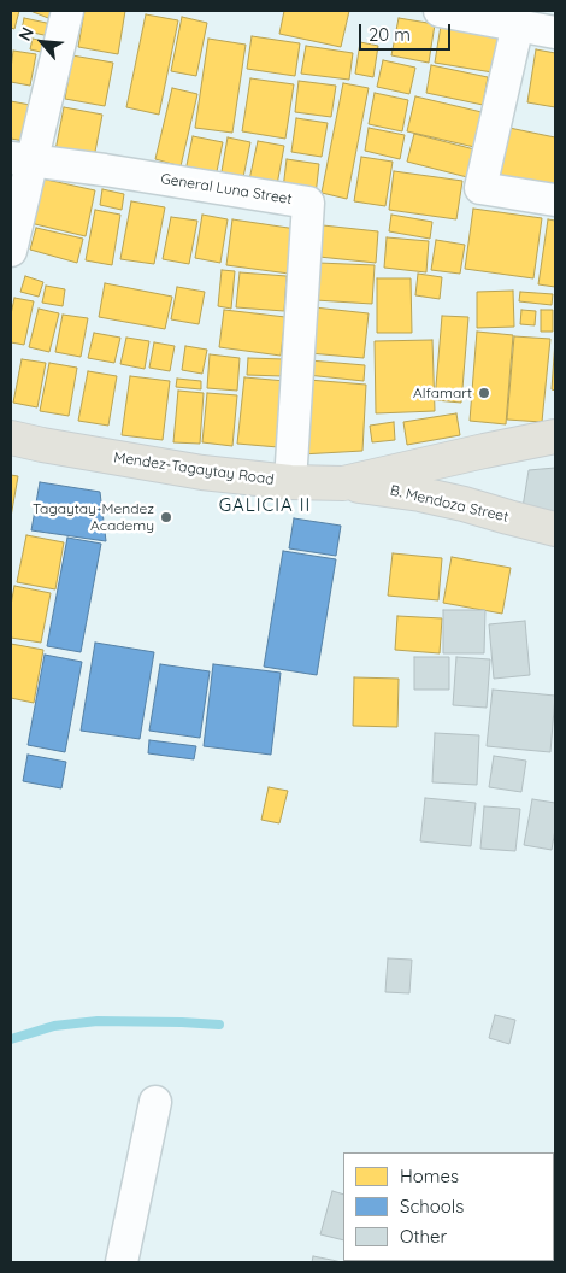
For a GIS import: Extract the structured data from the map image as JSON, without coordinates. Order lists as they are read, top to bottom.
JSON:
{
  "streets": {
    "main road": ["Mendez-Tagaytay Road", "B. Mendoza Street"],
    "street": ["General Luna Street"]
  },
  "crossings": [
    ["General Luna Street", "Mendez-Tagaytay Road"],
    ["Mendez-Tagaytay Road", "B. Mendoza Street"]
  ],
  "districts": ["GALICIA II"],
  "places": ["Alfamart", "Tagaytay-Mendez Academy"],
  "legend": ["Homes", "Schools", "Other"],
  "scale_bar": "20 m",
  "north": "top left"
}
